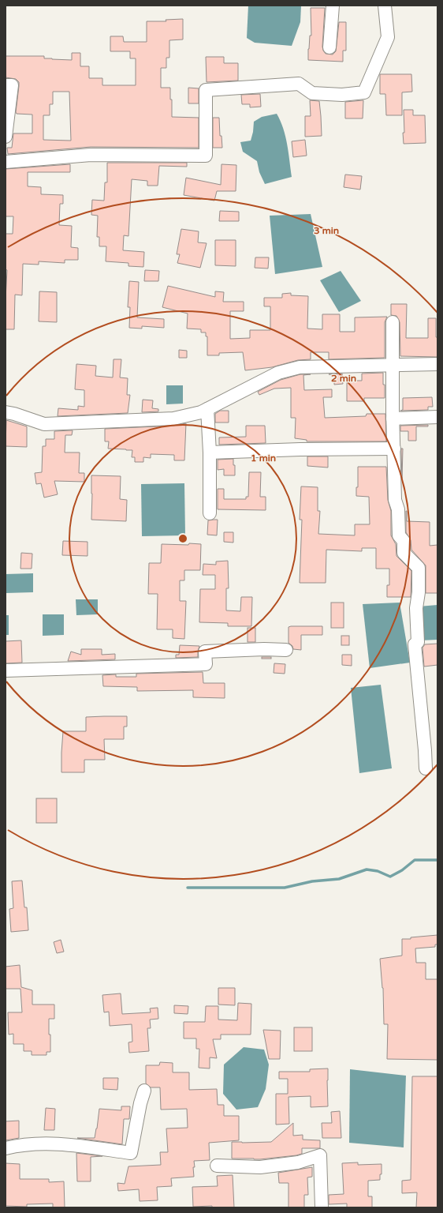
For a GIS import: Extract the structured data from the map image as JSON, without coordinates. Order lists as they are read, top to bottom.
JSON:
{
  "rings": ["3 min", "2 min", "1 min"]
}
